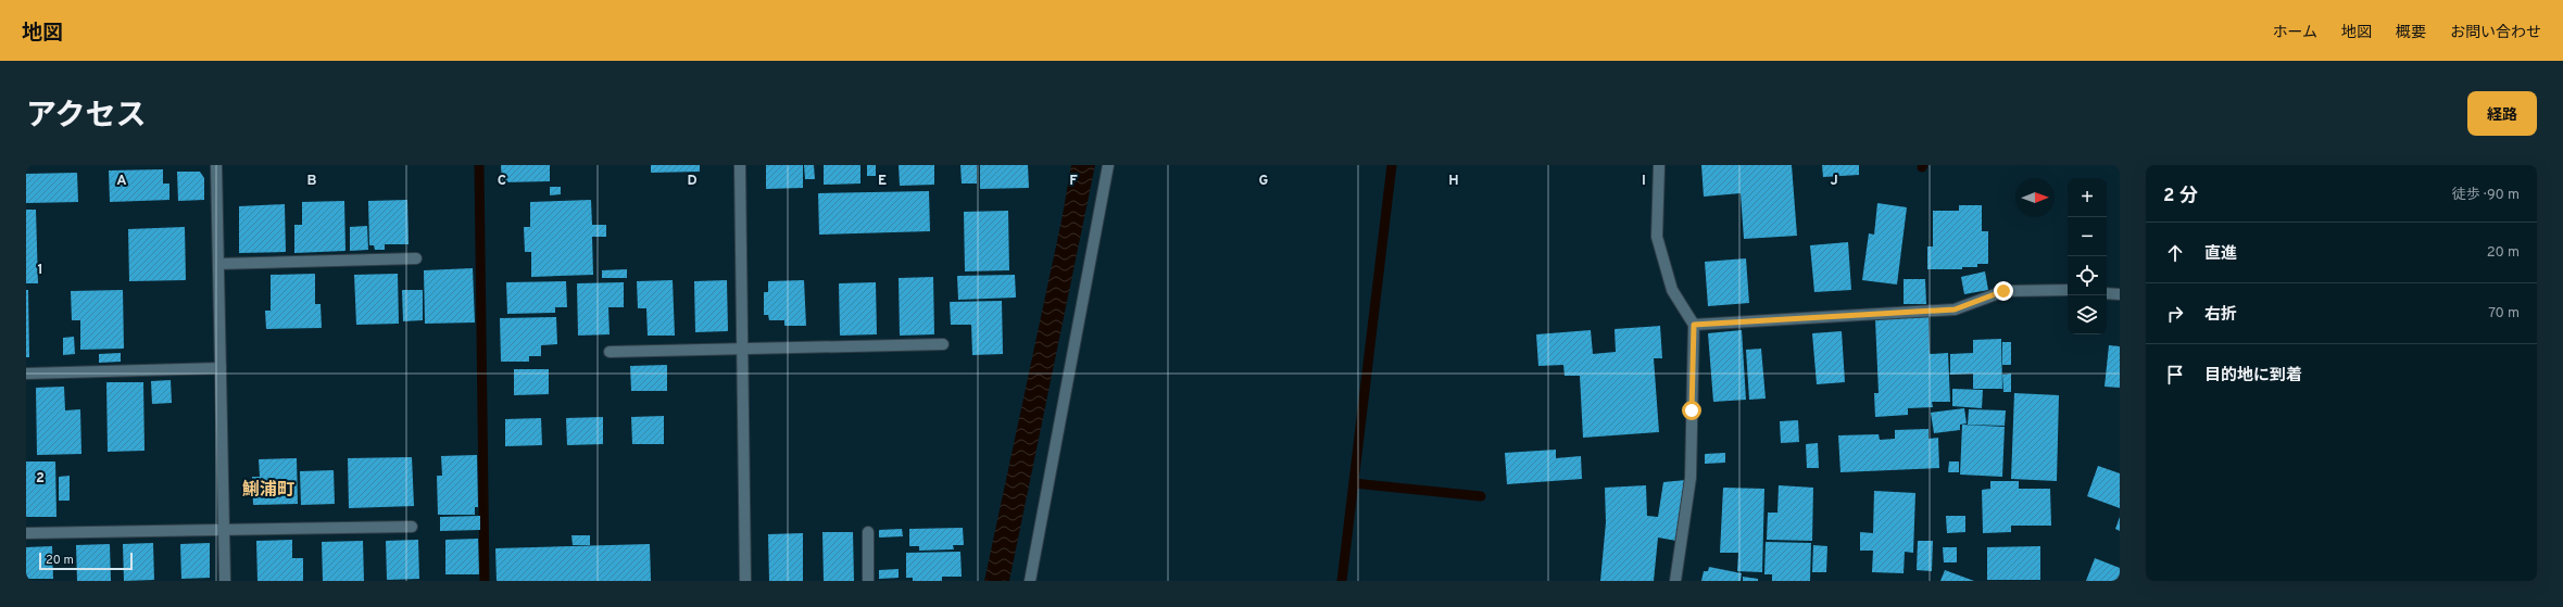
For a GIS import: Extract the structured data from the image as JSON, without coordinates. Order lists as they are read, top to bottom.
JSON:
{
  "districts": ["鯏浦町"],
  "scale_bar": "20 m",
  "north": "right",
  "page": {
    "header": "地図",
    "nav": [
      "ホーム",
      "地図",
      "概要",
      "お問い合わせ"
    ],
    "title": "アクセス",
    "buttons": "経路",
    "heading": ["2 分", "徒歩 · 90 m"],
    "map_buttons": ["+", "−"],
    "list": [
      ["直進", "20 m"],
      ["右折", "70 m"],
      "目的地に到着"
    ],
    "scale": "20 m"
  },
  "grid": {
    "columns": [
      "A",
      "B",
      "C",
      "D",
      "E",
      "F",
      "G",
      "H",
      "I",
      "J"
    ],
    "rows": ["1", "2"]
  }
}
